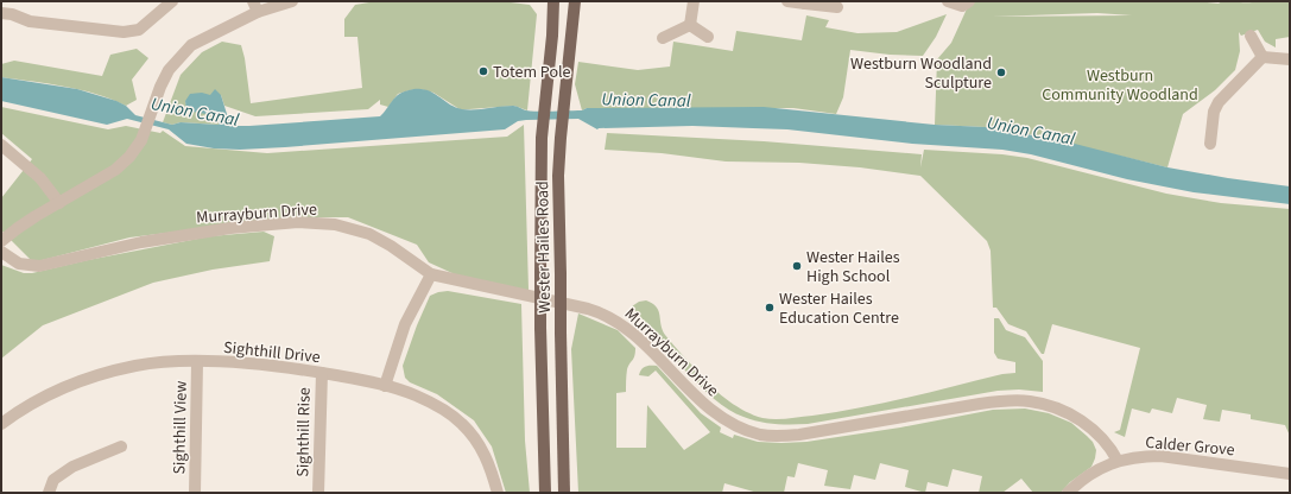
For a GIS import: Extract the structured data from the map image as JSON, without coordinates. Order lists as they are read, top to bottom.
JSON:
{
  "streets": {
    "main road": ["Wester Hailes Road"],
    "street": [
      "Murrayburn Drive",
      "Sighthill Drive",
      "Sighthill View",
      "Sighthill Rise",
      "Calder Grove"
    ]
  },
  "crossings": [
    ["Murrayburn Drive", "Calder Grove"],
    ["Sighthill Drive", "Sighthill View"],
    ["Sighthill Drive", "Sighthill Rise"]
  ],
  "water": ["Union Canal"],
  "parks": ["Westburn Community Woodland"],
  "places": [
    "Totem Pole",
    "Westburn Woodland Sculpture",
    "Wester Hailes High School",
    "Wester Hailes Education Centre"
  ]
}
